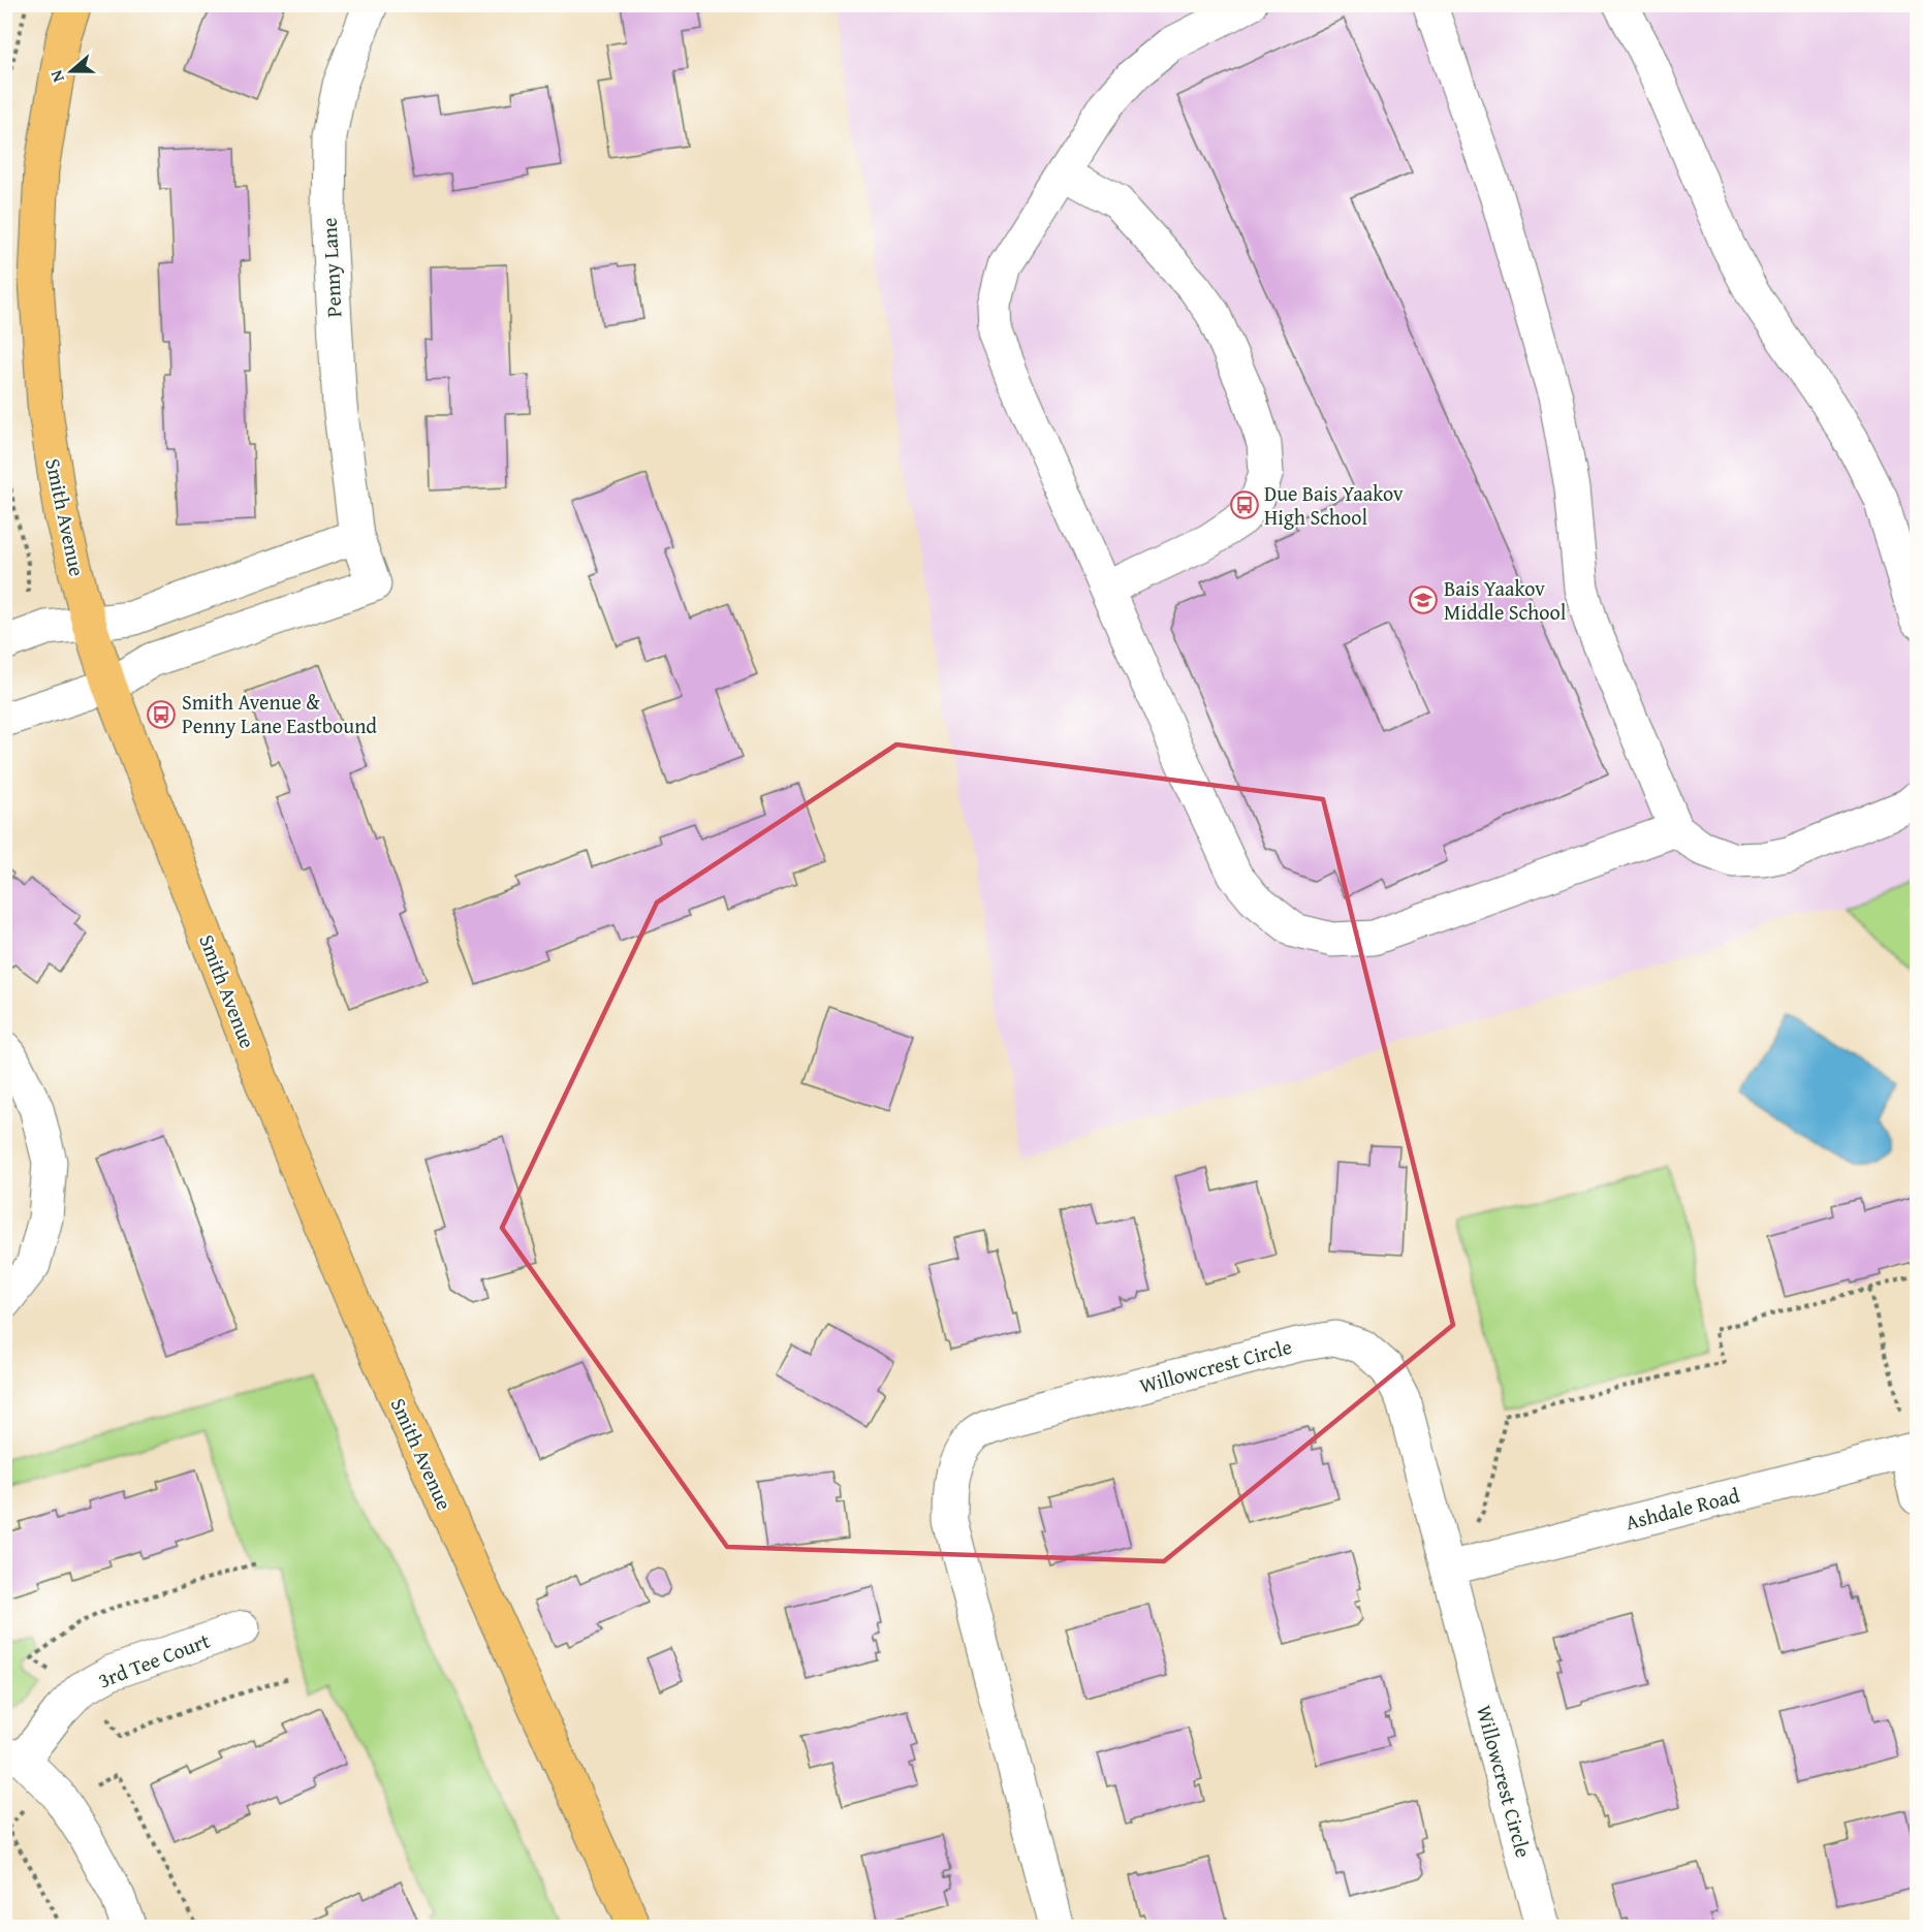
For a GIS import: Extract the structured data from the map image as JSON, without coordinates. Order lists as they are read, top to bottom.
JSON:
{
  "streets": {
    "main road": ["Smith Avenue"],
    "street": [
      "Penny Lane",
      "Willowcrest Circle",
      "Ashdale Road",
      "3rd Tee Court"
    ]
  },
  "crossings": [
    ["Penny Lane", "Smith Avenue"],
    ["Willowcrest Circle", "Ashdale Road"]
  ],
  "places": {
    "bus stop": ["Due Bais Yaakov High School", "Smith Avenue & Penny Lane Eastbound"],
    "school or university": ["Bais Yaakov Middle School"]
  },
  "north": "left"
}
